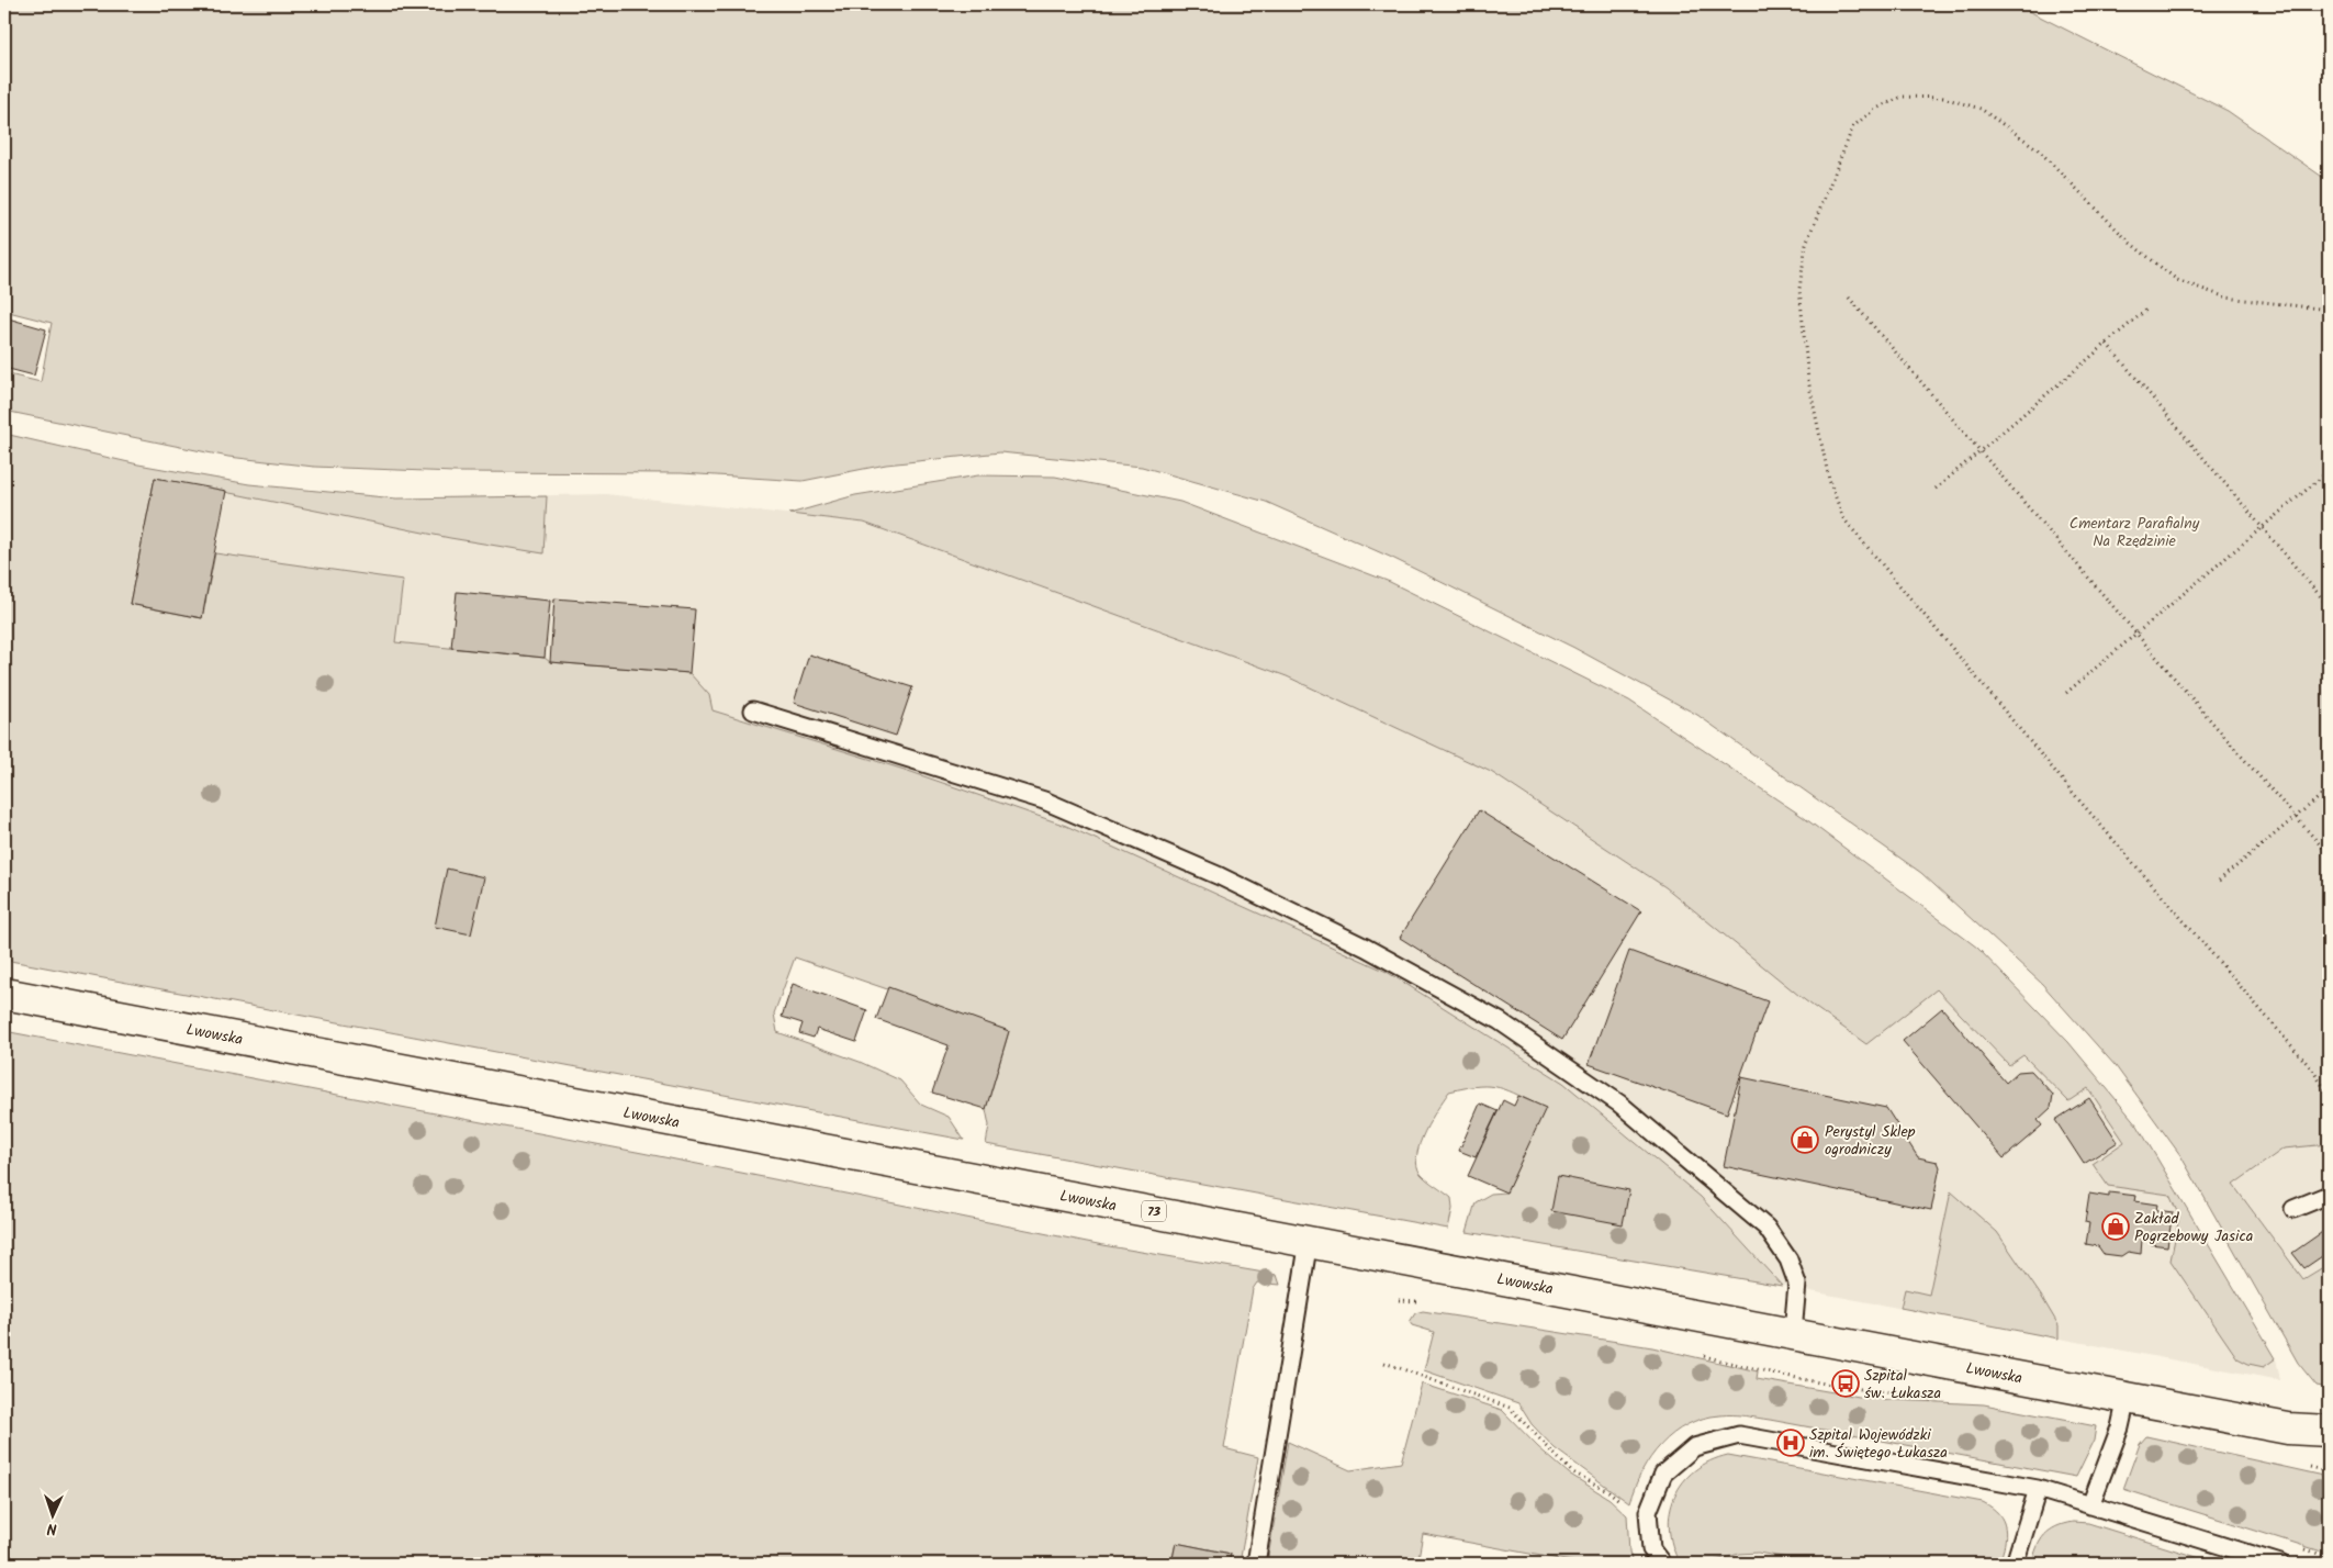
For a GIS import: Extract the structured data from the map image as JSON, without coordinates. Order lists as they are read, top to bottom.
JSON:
{
  "streets": {
    "main road": ["Lwowska", "73"]
  },
  "parks": ["Cmentarz Parafialny Na Rzędzinie"],
  "places": {
    "shop": ["Perystyl Sklep ogrodniczy", "Zakład Pogrzebowy Jasica"],
    "bus stop": ["Szpital św. Łukasza"],
    "hospital": ["Szpital Wojewódzki im. Świętego Łukasza"]
  },
  "north": "bottom"
}
